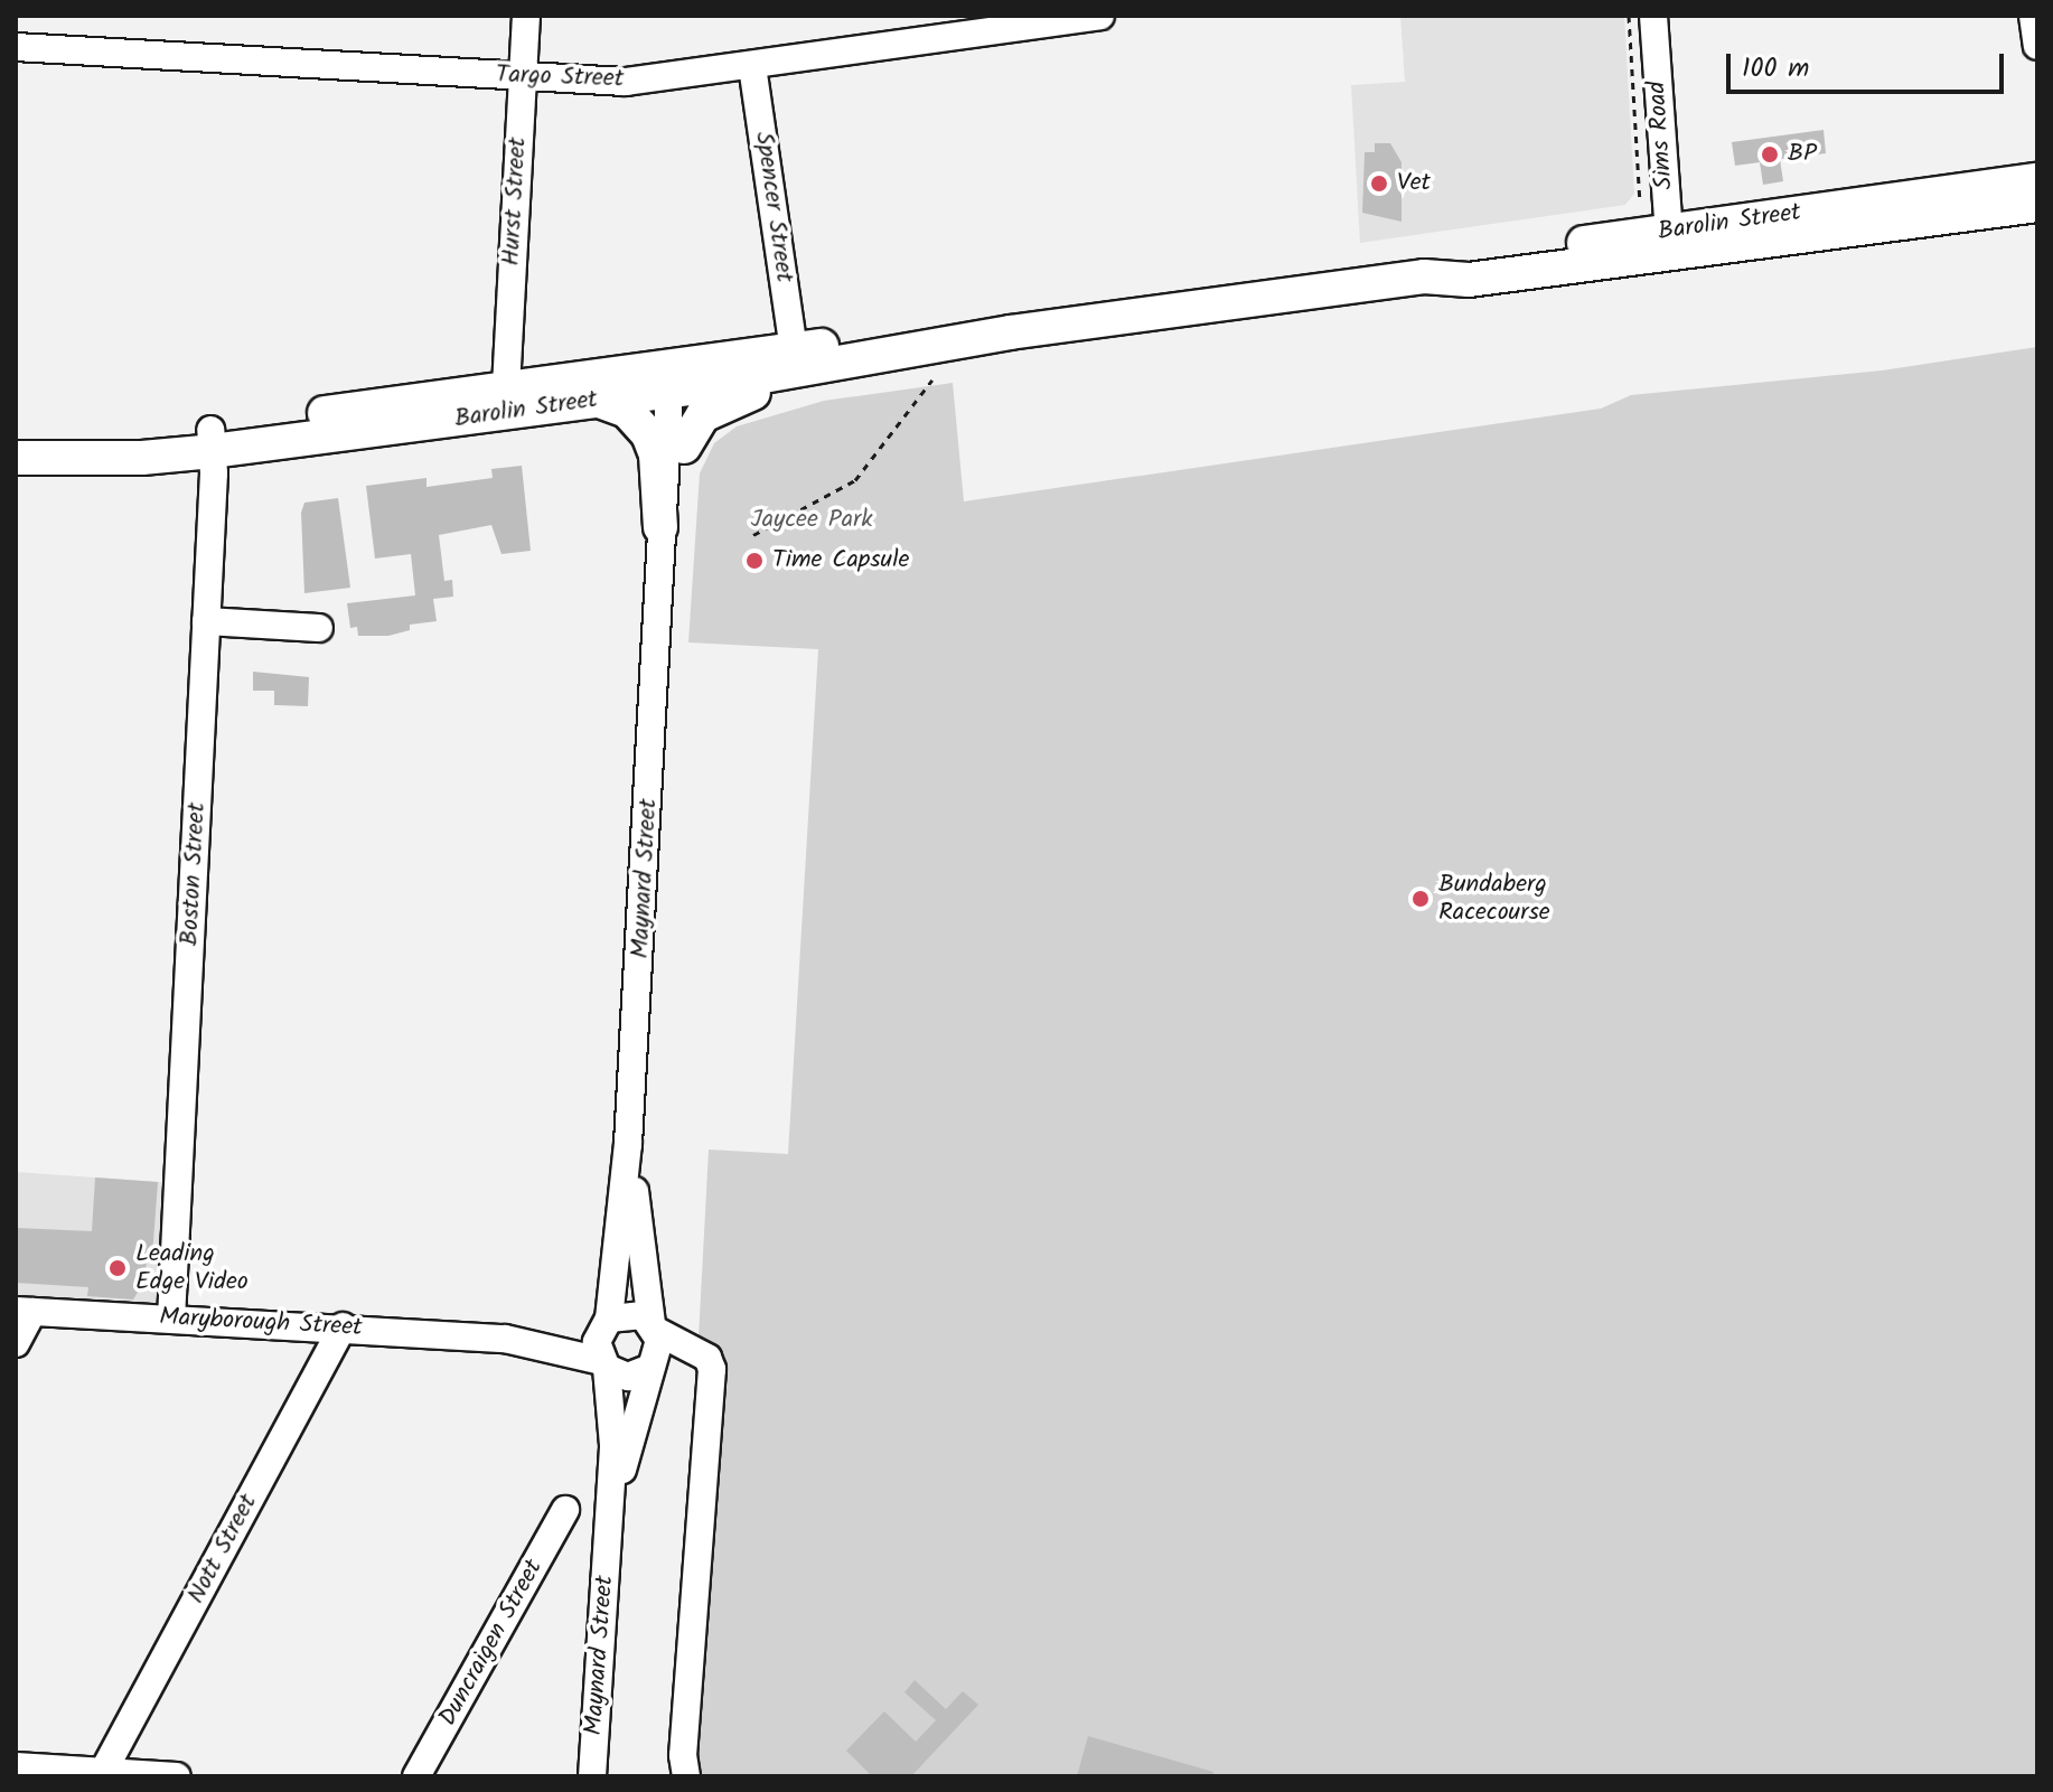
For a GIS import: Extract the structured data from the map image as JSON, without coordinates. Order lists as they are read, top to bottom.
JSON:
{
  "streets": {
    "main road": ["Barolin Street"],
    "street": [
      "Targo Street",
      "Sims Road",
      "Hurst Street",
      "Spencer Street",
      "Boston Street",
      "Maynard Street",
      "Maryborough Street",
      "Nott Street",
      "Duncraigen Street"
    ]
  },
  "crossings": [
    ["Targo Street", "Hurst Street"],
    ["Targo Street", "Spencer Street"],
    ["Sims Road", "Barolin Street"],
    ["Hurst Street", "Barolin Street"],
    ["Spencer Street", "Barolin Street"],
    ["Barolin Street", "Boston Street"],
    ["Barolin Street", "Maynard Street"],
    ["Boston Street", "Maryborough Street"],
    ["Maynard Street", "Maryborough Street"],
    ["Maryborough Street", "Nott Street"]
  ],
  "parks": ["Jaycee Park"],
  "places": [
    "BP",
    "Vet",
    "Time Capsule",
    "Bundaberg Racecourse",
    "Leading Edge Video"
  ],
  "scale_bar": "100 m"
}
